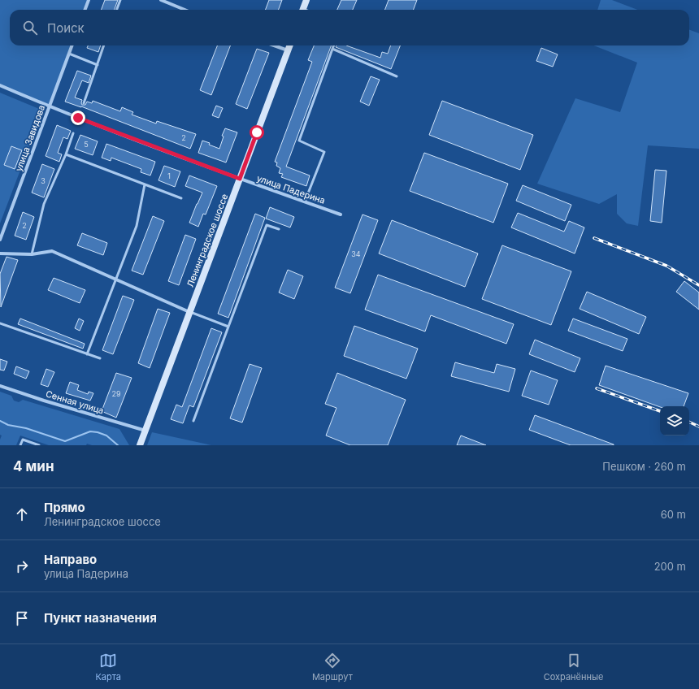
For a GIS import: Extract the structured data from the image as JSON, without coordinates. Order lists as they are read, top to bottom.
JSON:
{
  "streets": {
    "main road": ["Ленинградское шоссе"],
    "street": ["улица Завидова", "улица Падерина", "Сенная улица"]
  },
  "crossings": [
    ["улица Завидова", "улица Падерина"],
    ["улица Падерина", "Ленинградское шоссе"],
    ["Ленинградское шоссе", "Сенная улица"]
  ],
  "house_numbers": [
    "2",
    "5",
    "1",
    "3",
    "2",
    "34",
    "29"
  ],
  "page": {
    "search": "Поиск",
    "heading": ["4 мин", "Пешком · 260 m"],
    "list": [
      ["Прямо", "Ленинградское шоссе", "60 m"],
      ["Направо", "улица Падерина", "200 m"],
      "Пункт назначения"
    ],
    "nav": ["Карта", "Маршрут", "Сохранённые"]
  }
}
